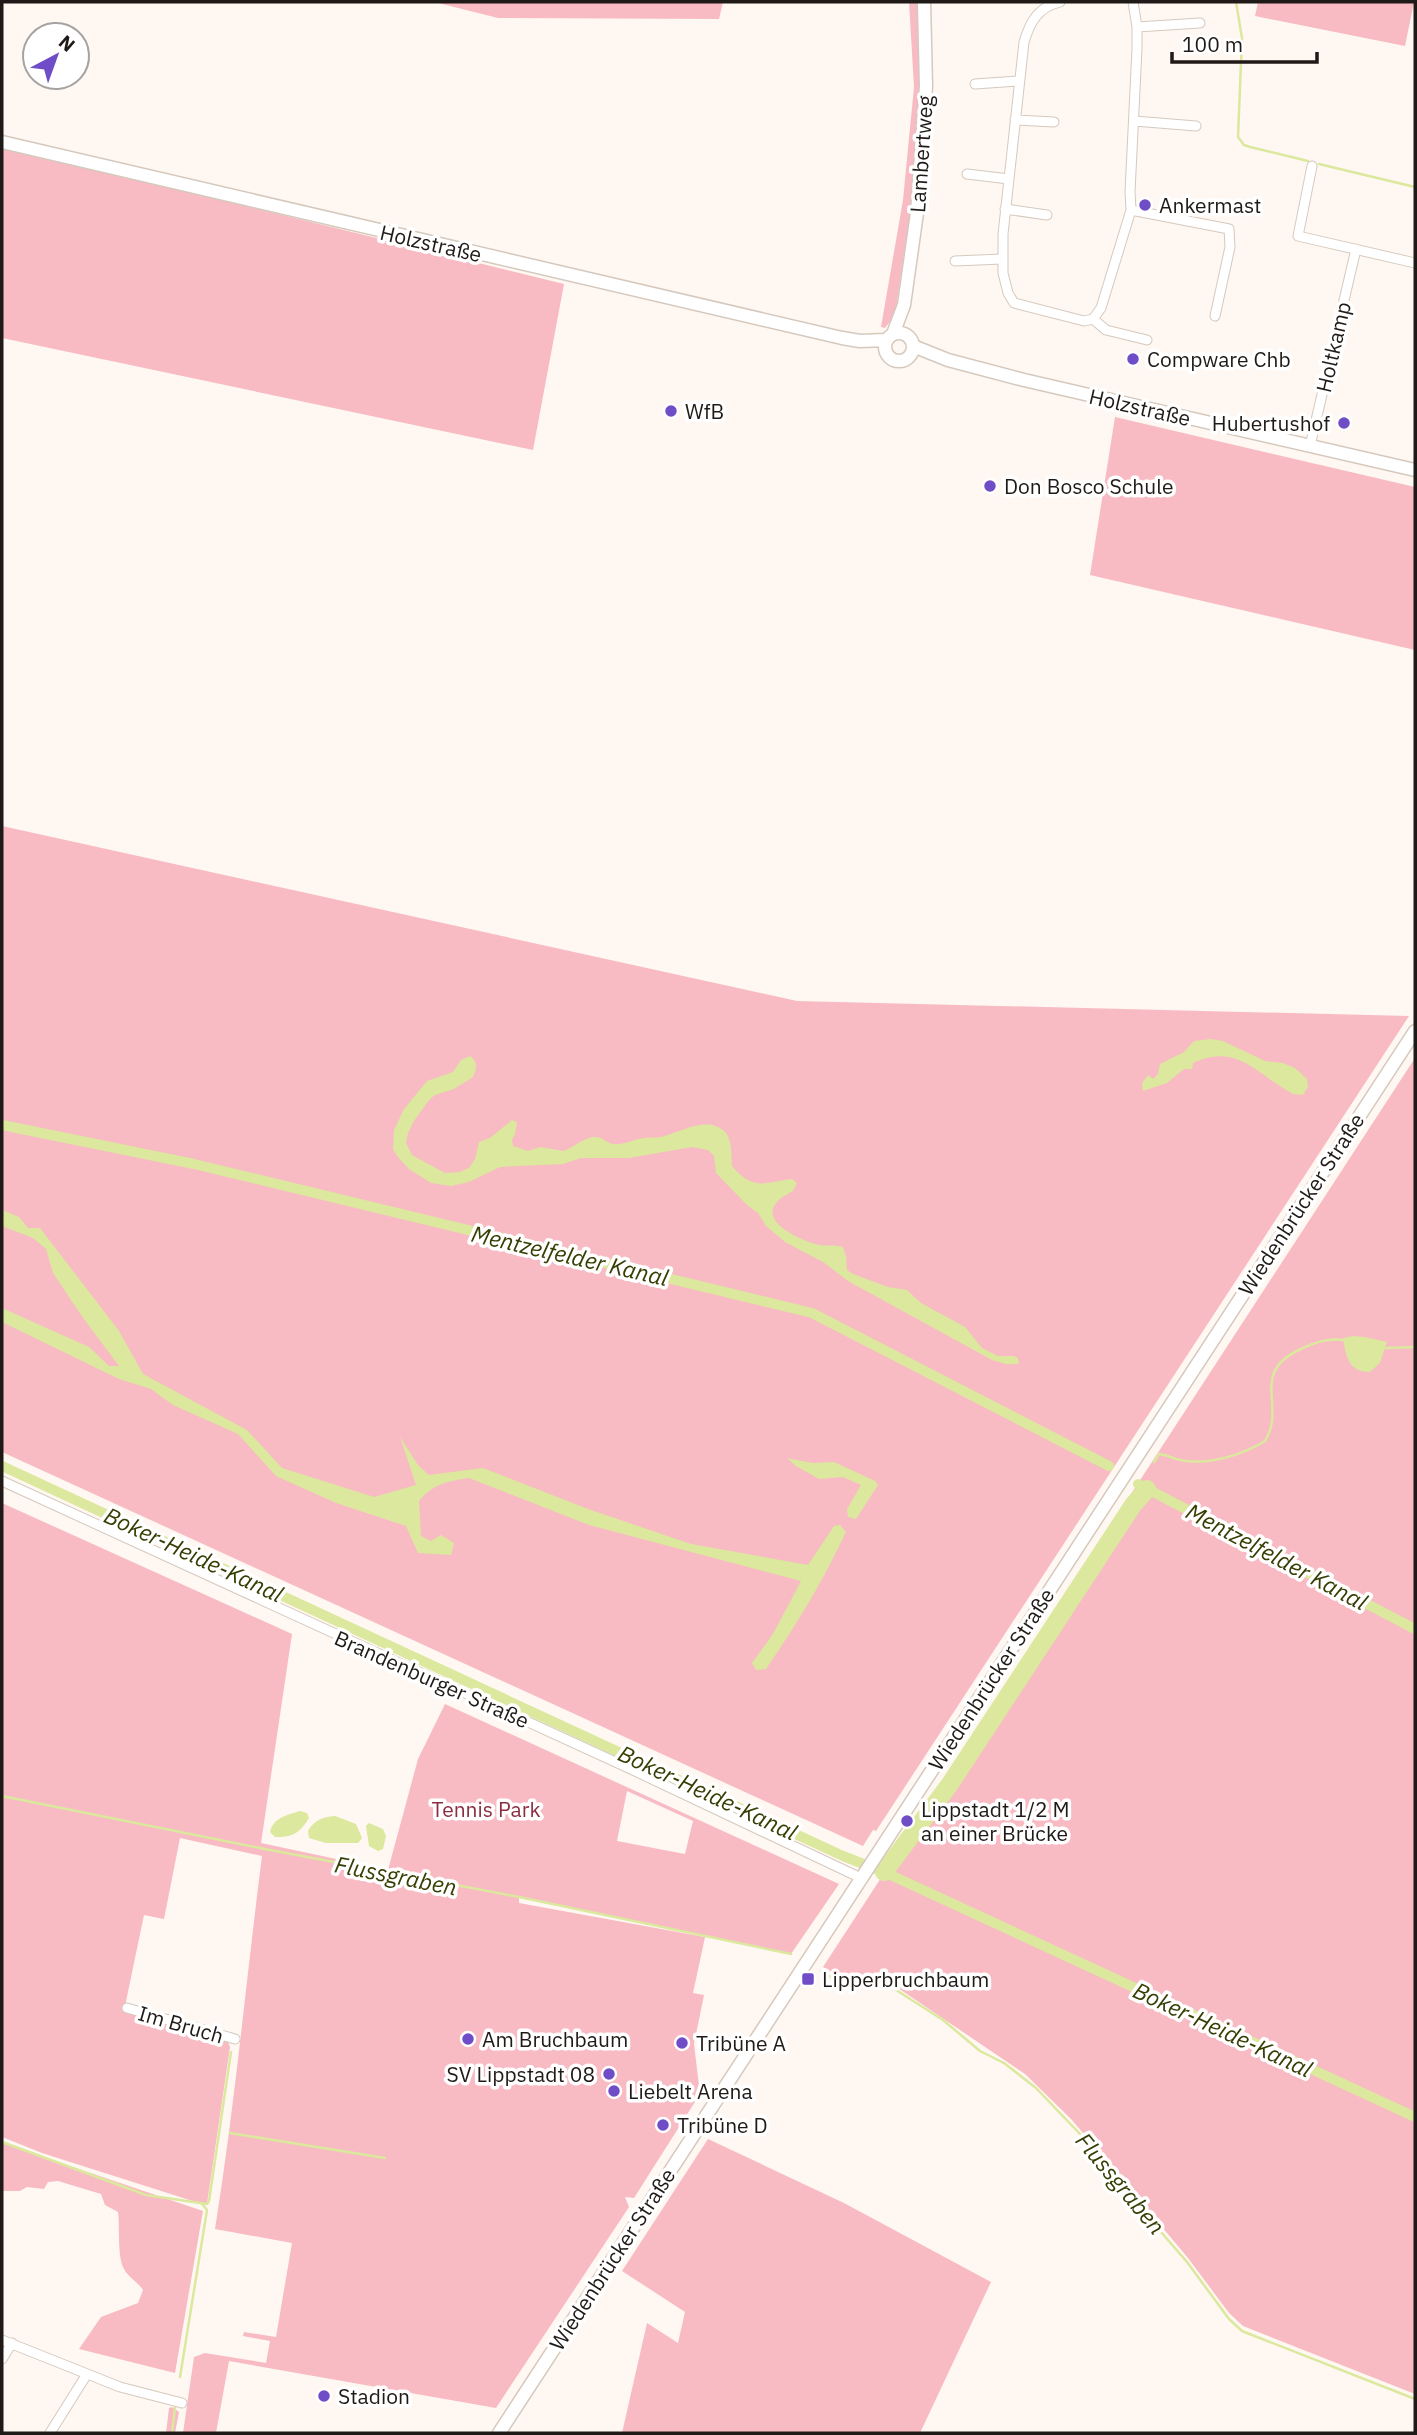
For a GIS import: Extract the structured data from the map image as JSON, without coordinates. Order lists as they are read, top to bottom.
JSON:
{
  "streets": {
    "street": [
      "Lambertweg",
      "Holzstraße",
      "Holtkamp",
      "Wiedenbrücker Straße",
      "Brandenburger Straße",
      "Im Bruch"
    ]
  },
  "crossings": [
    ["Lambertweg", "Holzstraße"],
    ["Holzstraße", "Holtkamp"],
    ["Wiedenbrücker Straße", "Brandenburger Straße"]
  ],
  "water": ["Mentzelfelder Kanal", "Boker-Heide-Kanal", "Flussgraben"],
  "parks": ["Tennis Park"],
  "places": {
    "other": [
      "Ankermast",
      "Compware Chb",
      "WfB",
      "Hubertushof",
      "Don Bosco Schule",
      "Lippstadt 1/2 M an einer Brücke",
      "Am Bruchbaum",
      "Tribüne A",
      "SV Lippstadt 08",
      "Liebelt Arena",
      "Tribüne D",
      "Stadion"
    ],
    "transit": ["Lipperbruchbaum"]
  },
  "scale_bar": "100 m",
  "north": "top right"
}
